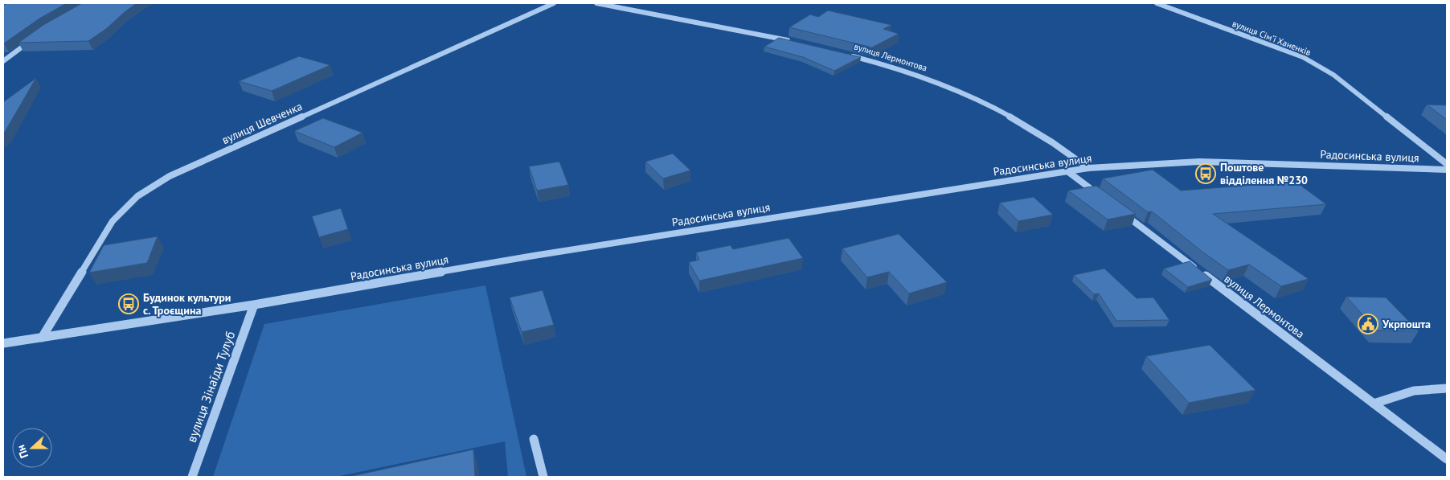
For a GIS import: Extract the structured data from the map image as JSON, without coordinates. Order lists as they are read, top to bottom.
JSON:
{
  "streets": {
    "street": [
      "вулиця Сімʼї Ханенків",
      "вулиця Лермонтова",
      "вулиця Шевченка",
      "Радосинська вулиця",
      "вулиця Зінаїди Тулуб"
    ]
  },
  "crossings": [
    ["вулиця Лермонтова", "Радосинська вулиця"],
    ["вулиця Шевченка", "Радосинська вулиця"],
    ["Радосинська вулиця", "вулиця Зінаїди Тулуб"]
  ],
  "places": {
    "bus stop": ["Поштове відділення №230", "Будинок культури с. Троєщина"],
    "public building": ["Укрпошта"]
  },
  "north": "left"
}
